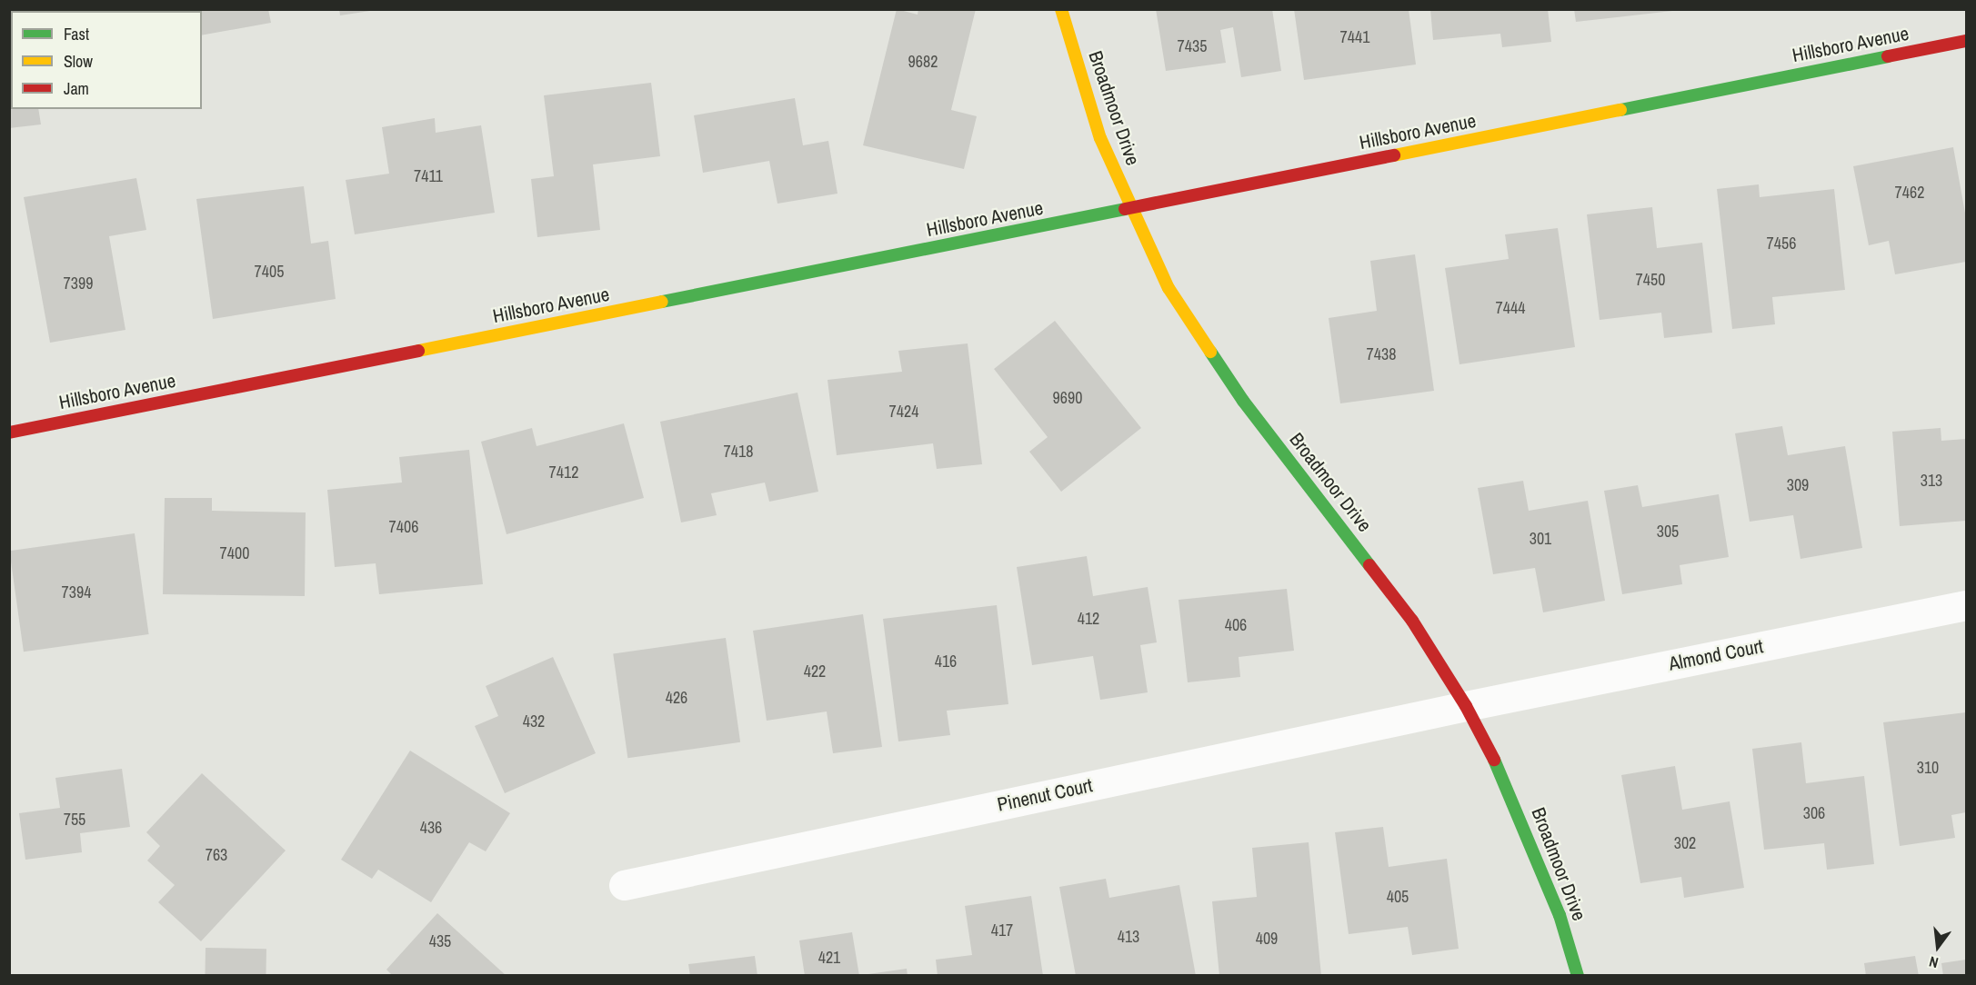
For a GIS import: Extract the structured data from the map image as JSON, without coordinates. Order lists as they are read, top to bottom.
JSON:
{
  "streets": {
    "street": [
      "Hillsboro Avenue",
      "Broadmoor Drive",
      "Almond Court",
      "Pinenut Court"
    ]
  },
  "crossings": [
    ["Hillsboro Avenue", "Broadmoor Drive"],
    ["Broadmoor Drive", "Almond Court"],
    ["Broadmoor Drive", "Pinenut Court"],
    ["Almond Court", "Pinenut Court"]
  ],
  "house_numbers": [
    "7441",
    "7435",
    "9682",
    "7411",
    "7462",
    "7456",
    "7405",
    "7450",
    "7399",
    "7444",
    "7438",
    "9690",
    "7424",
    "7418",
    "7412",
    "313",
    "309",
    "7406",
    "305",
    "301",
    "7400",
    "7394",
    "412",
    "406",
    "416",
    "422",
    "426",
    "432",
    "310",
    "306",
    "755",
    "436",
    "302",
    "763",
    "405",
    "417",
    "413",
    "409",
    "435",
    "421"
  ],
  "legend": ["Fast", "Slow", "Jam"],
  "north": "bottom"
}
